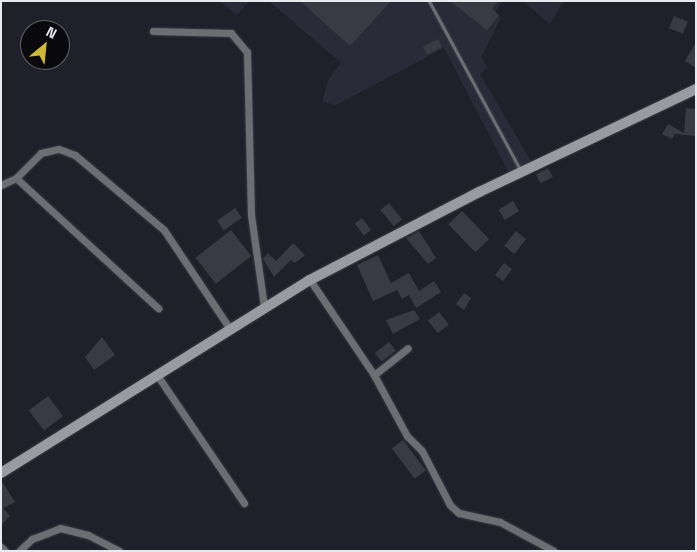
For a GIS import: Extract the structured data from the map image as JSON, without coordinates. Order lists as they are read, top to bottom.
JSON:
{
  "north": "top right"
}
